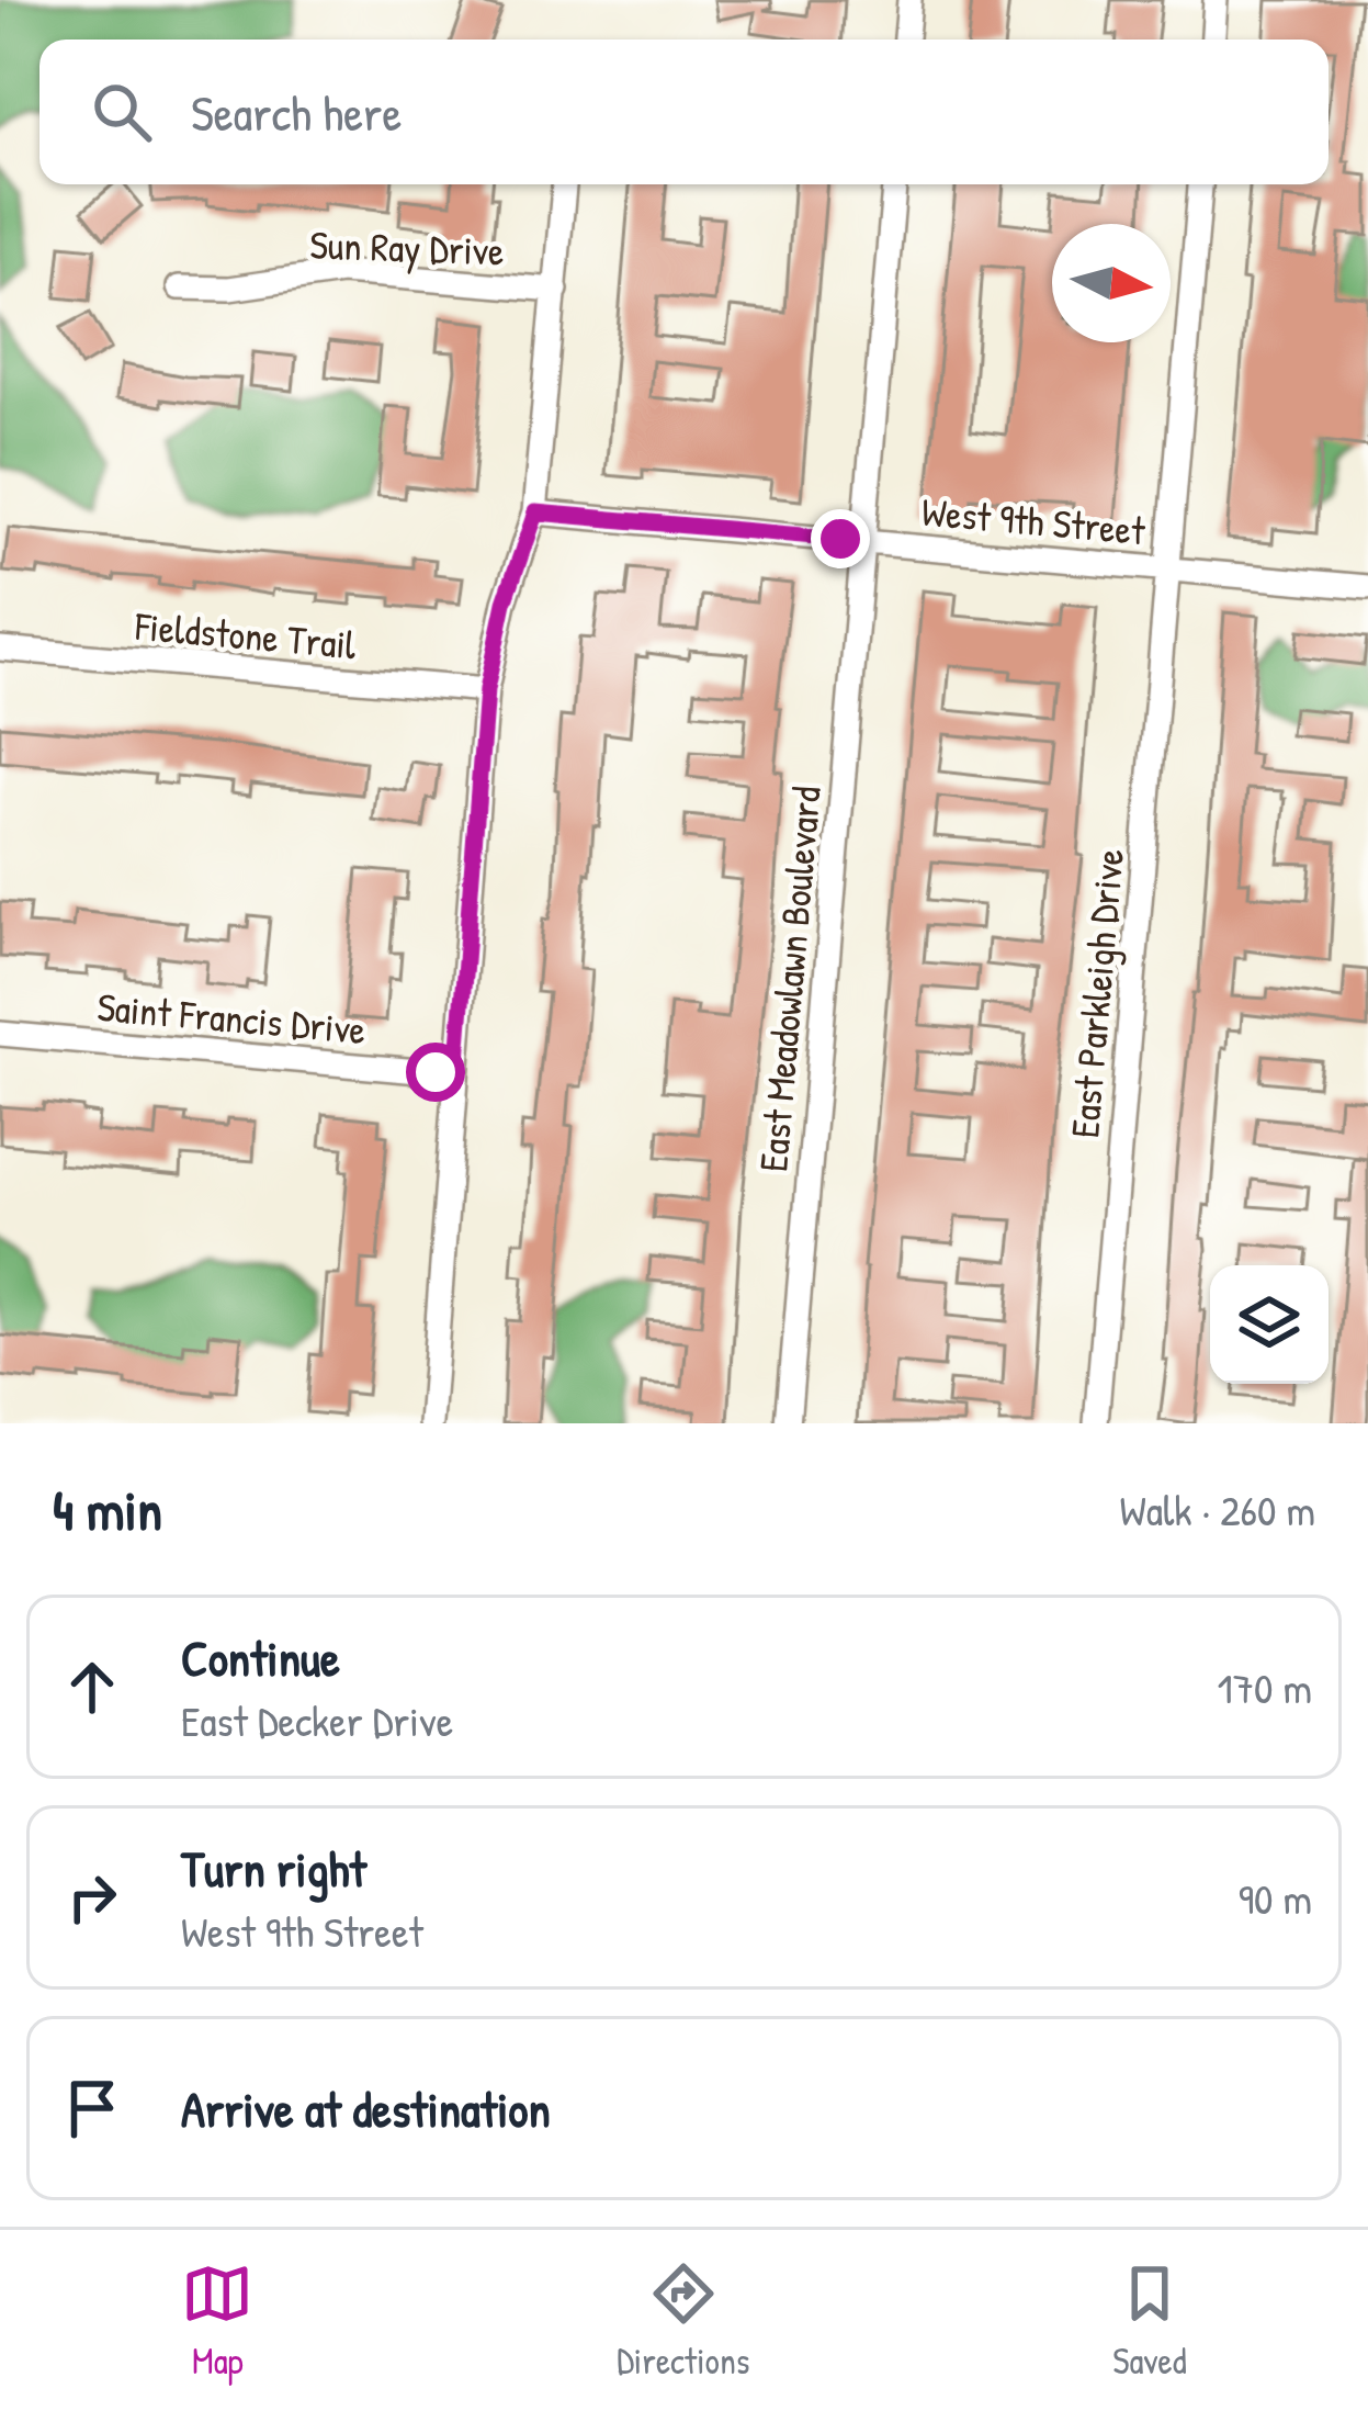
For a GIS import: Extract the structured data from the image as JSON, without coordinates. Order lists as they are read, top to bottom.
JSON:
{
  "streets": {
    "street": [
      "Sun Ray Drive",
      "West 9th Street",
      "Fieldstone Trail",
      "East Meadowlawn Boulevard",
      "East Parkleigh Drive",
      "Saint Francis Drive"
    ]
  },
  "crossings": [
    ["West 9th Street", "East Meadowlawn Boulevard"],
    ["West 9th Street", "East Parkleigh Drive"]
  ],
  "north": "right",
  "page": {
    "search": "Search here",
    "heading": ["4 min", "Walk · 260 m"],
    "list": [
      ["Continue", "East Decker Drive", "170 m"],
      ["Turn right", "West 9th Street", "90 m"],
      "Arrive at destination"
    ],
    "nav": ["Map", "Directions", "Saved"]
  }
}
